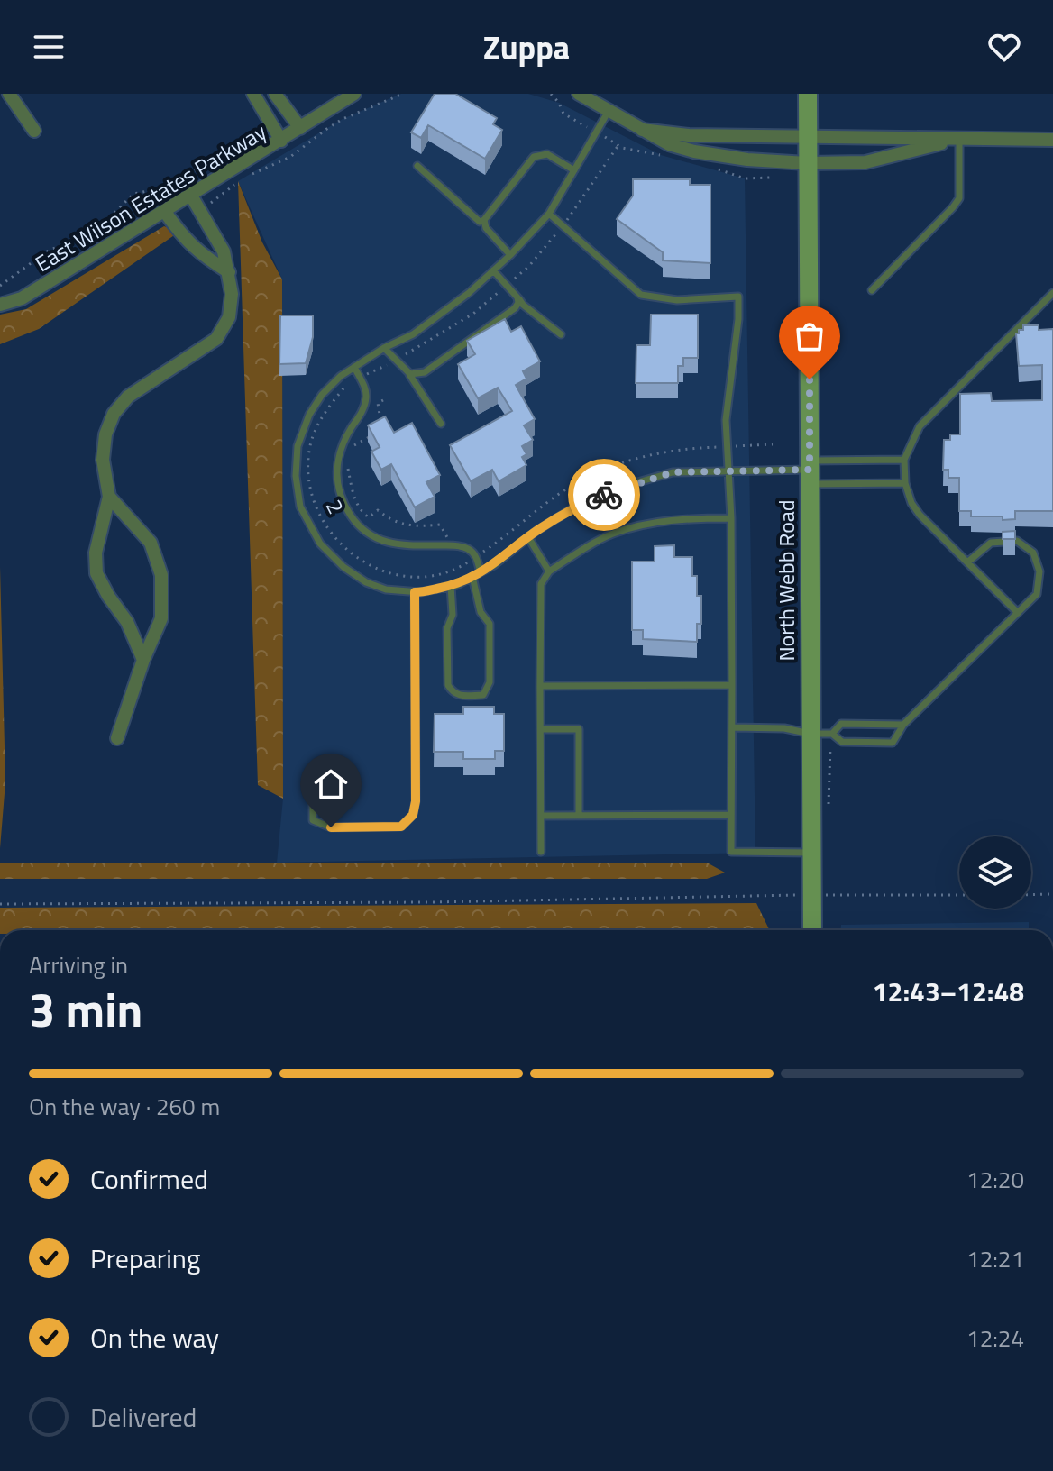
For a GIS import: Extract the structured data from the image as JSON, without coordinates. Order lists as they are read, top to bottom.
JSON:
{
  "streets": {
    "main road": ["North Webb Road"],
    "street": ["East Wilson Estates Parkway"],
    "path": ["2"]
  },
  "page": {
    "header": "Zuppa",
    "heading": ["3 min", "Arriving in", "12:43–12:48"],
    "bar": "On the way · 260 m",
    "list": [
      ["Confirmed", "12:20"],
      ["Preparing", "12:21"],
      ["On the way", "12:24"],
      "Delivered"
    ]
  }
}
